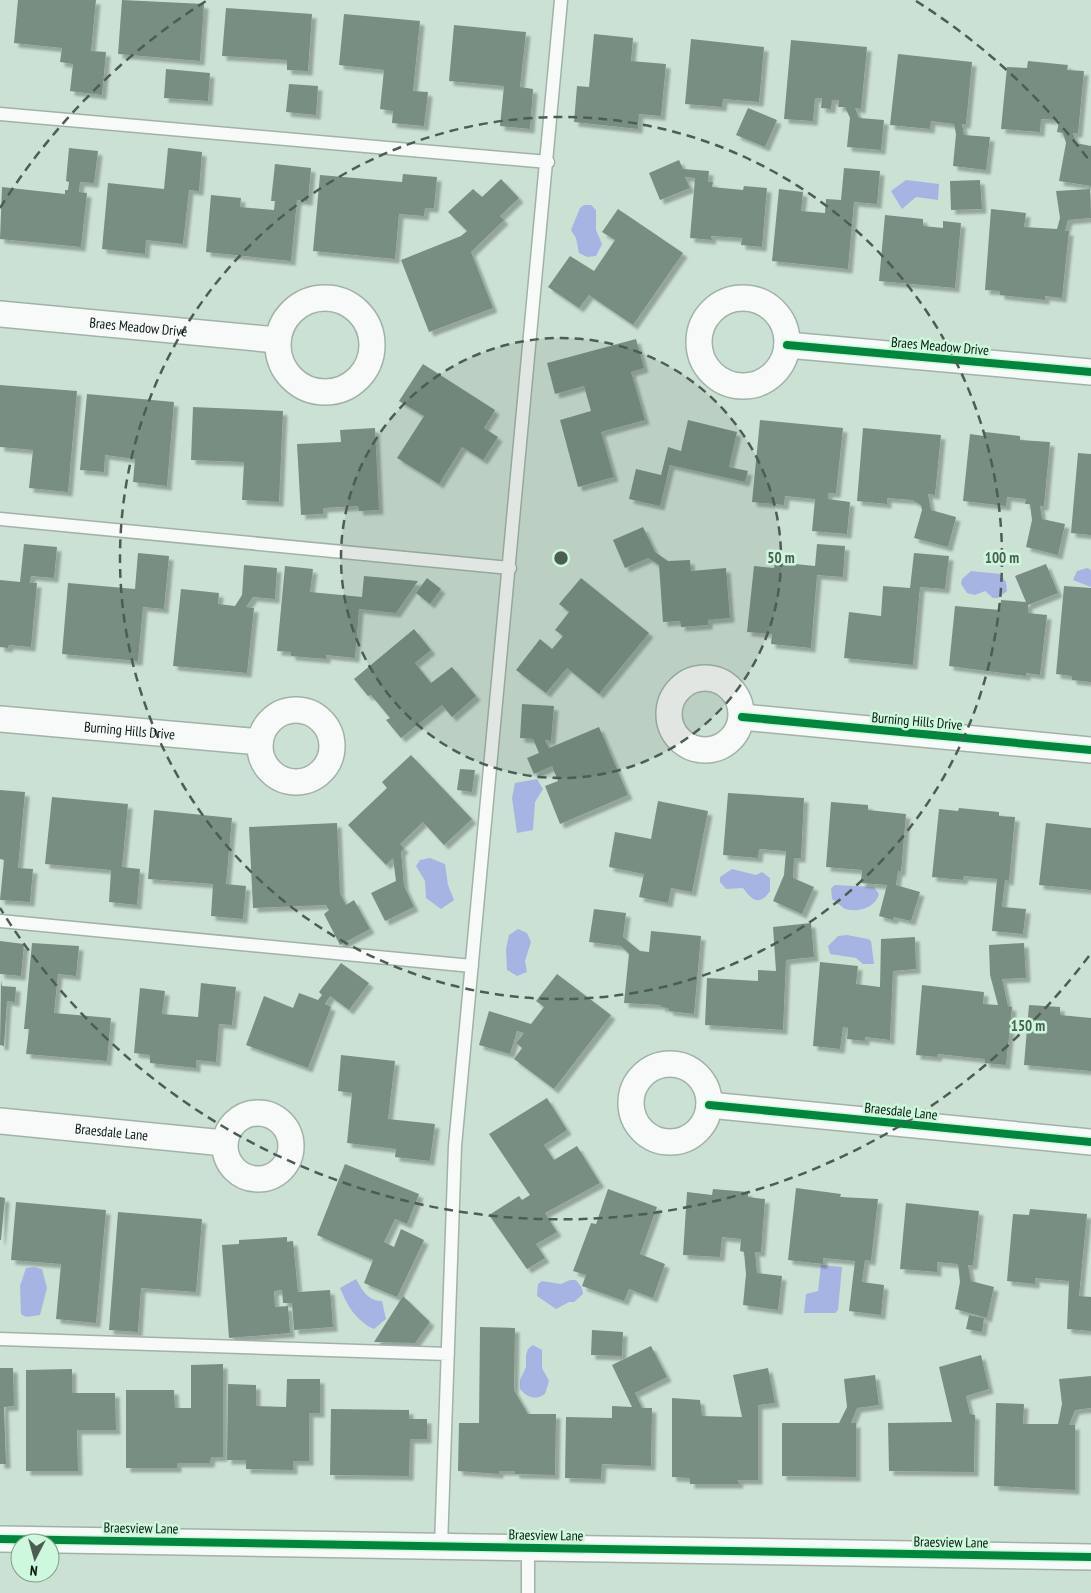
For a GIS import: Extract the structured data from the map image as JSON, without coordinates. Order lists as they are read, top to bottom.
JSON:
{
  "streets": {
    "street": [
      "Braes Meadow Drive",
      "Burning Hills Drive",
      "Braesdale Lane",
      "Braesview Lane"
    ]
  },
  "north": "bottom",
  "rings": ["50 m", "100 m", "150 m"]
}
